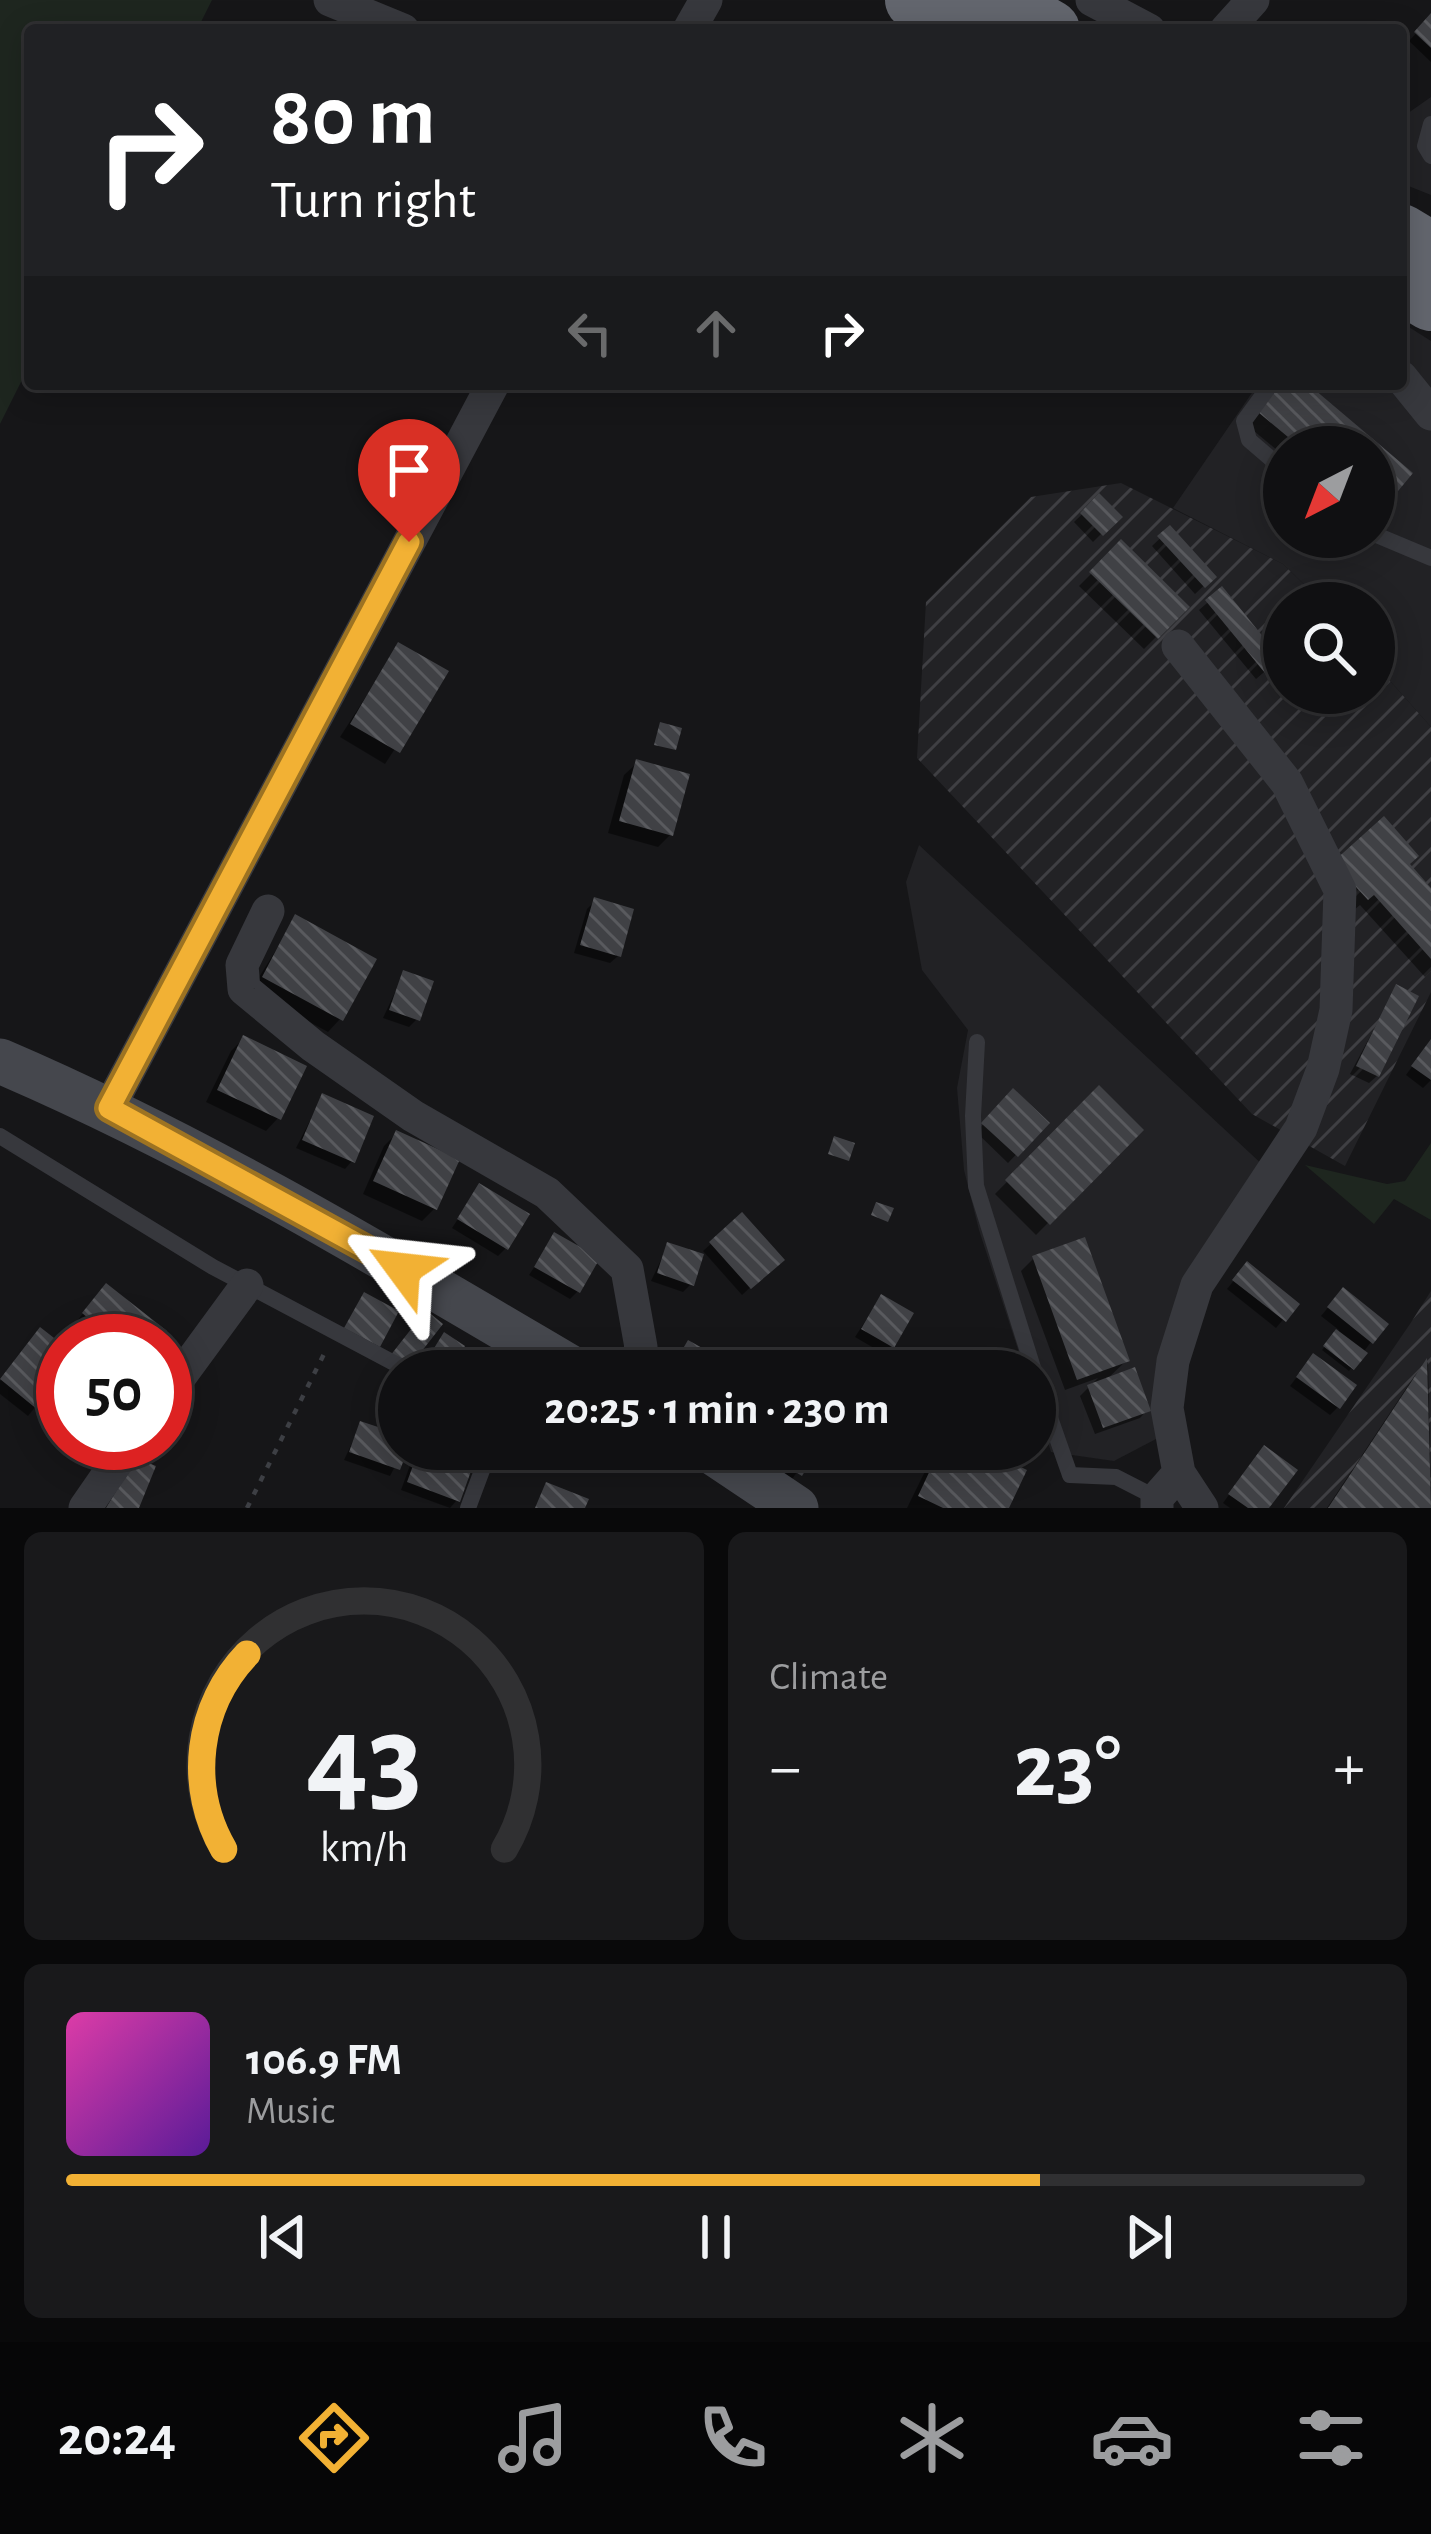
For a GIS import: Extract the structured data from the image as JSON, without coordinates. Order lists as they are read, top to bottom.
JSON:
{
  "north": "bottom left",
  "page": {
    "turn": ["80 m", "Turn right"],
    "limit": "50",
    "trip": "20:25 · 1 min · 230 m",
    "tile": "Climate",
    "heat": ["−", "23°", "+"],
    "song": ["106.9 FM", "Music"],
    "tabs": "20:24",
    "gauge": ["43", "km/h"]
  }
}
